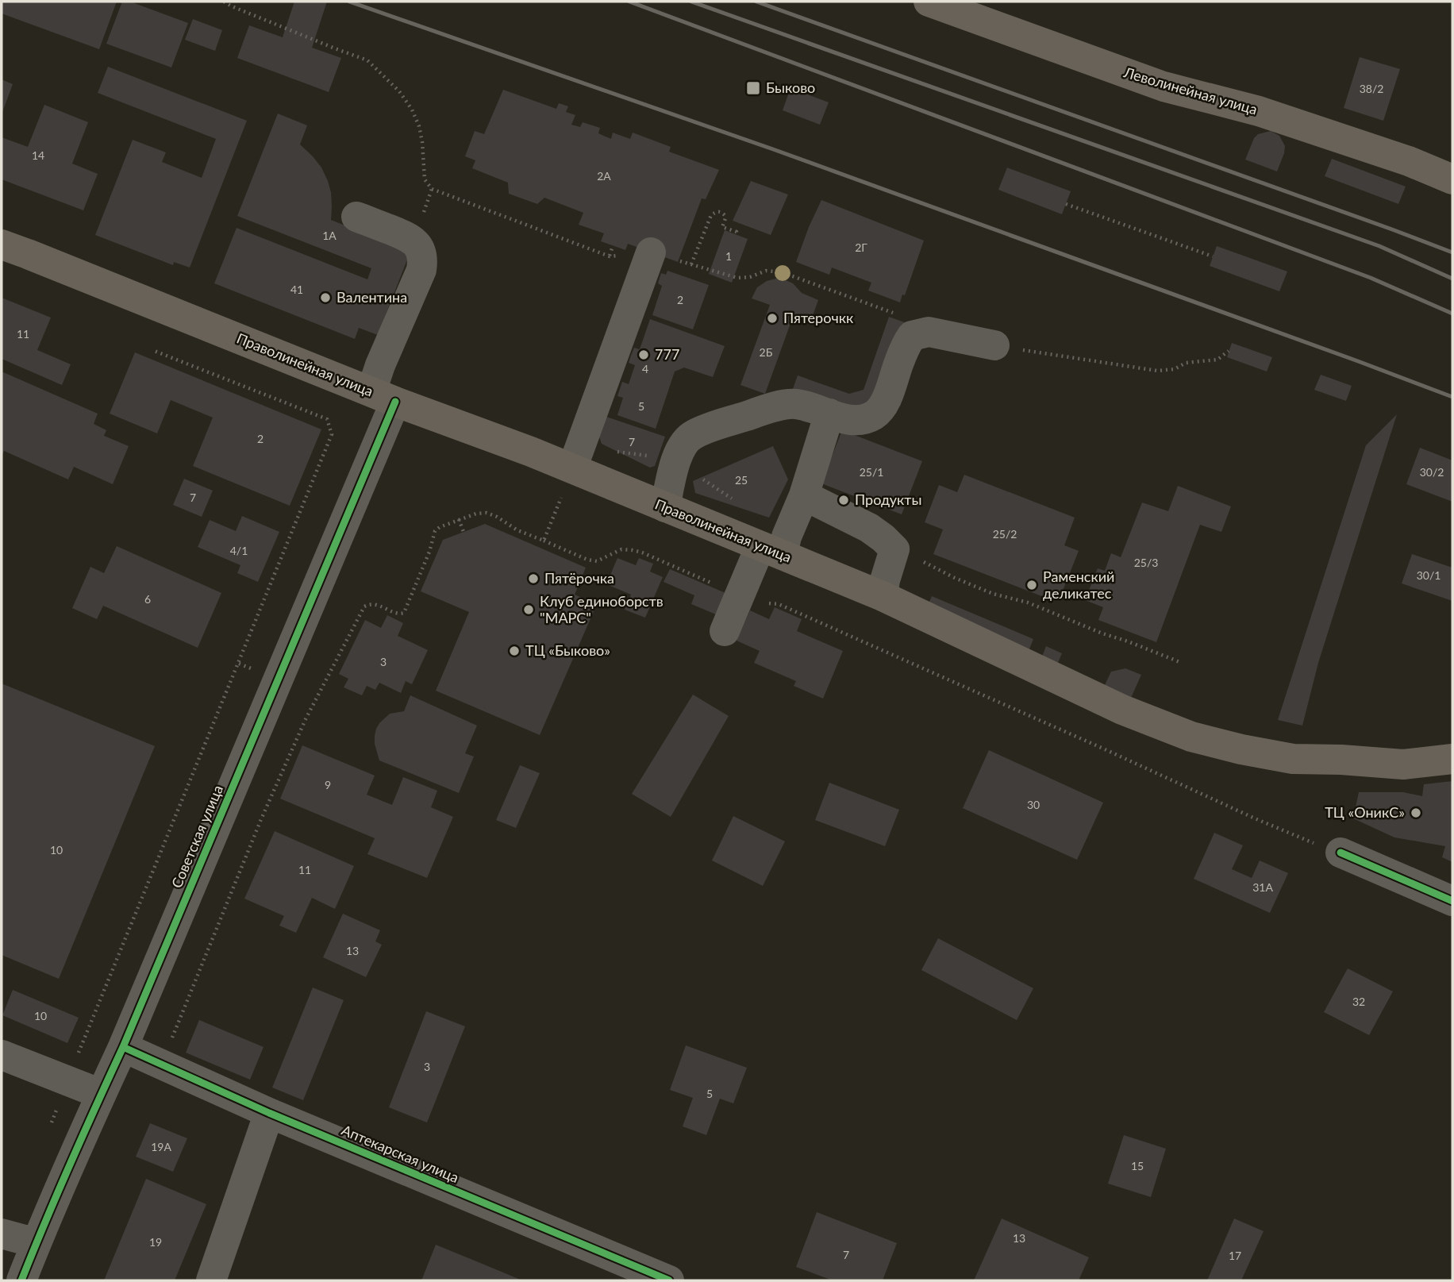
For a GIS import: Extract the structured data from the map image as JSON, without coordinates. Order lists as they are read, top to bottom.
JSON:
{
  "streets": {
    "main road": ["Леволинейная улица", "Праволинейная улица"],
    "street": ["Советская улица", "Аптекарская улица"]
  },
  "crossings": [
    ["Праволинейная улица", "Советская улица"],
    ["Советская улица", "Аптекарская улица"]
  ],
  "places": {
    "transit": ["Быково"],
    "other": [
      "Валентина",
      "Пятерочкк",
      "777",
      "Продукты",
      "Пятёрочка",
      "Раменский деликатес",
      "Клуб единоборств \"МАРС\"",
      "ТЦ «Быково»",
      "ТЦ «ОникС»"
    ]
  },
  "house_numbers": [
    "38/2",
    "14",
    "2А",
    "1А",
    "2Г",
    "1",
    "41",
    "2",
    "11",
    "2Б",
    "4",
    "5",
    "2",
    "7",
    "25/1",
    "30/2",
    "25",
    "7",
    "25/2",
    "4/1",
    "25/3",
    "30/1",
    "6",
    "3",
    "9",
    "30",
    "10",
    "11",
    "31А",
    "13",
    "32",
    "10",
    "3",
    "5",
    "19А",
    "15",
    "13",
    "19",
    "7",
    "17"
  ]
}
